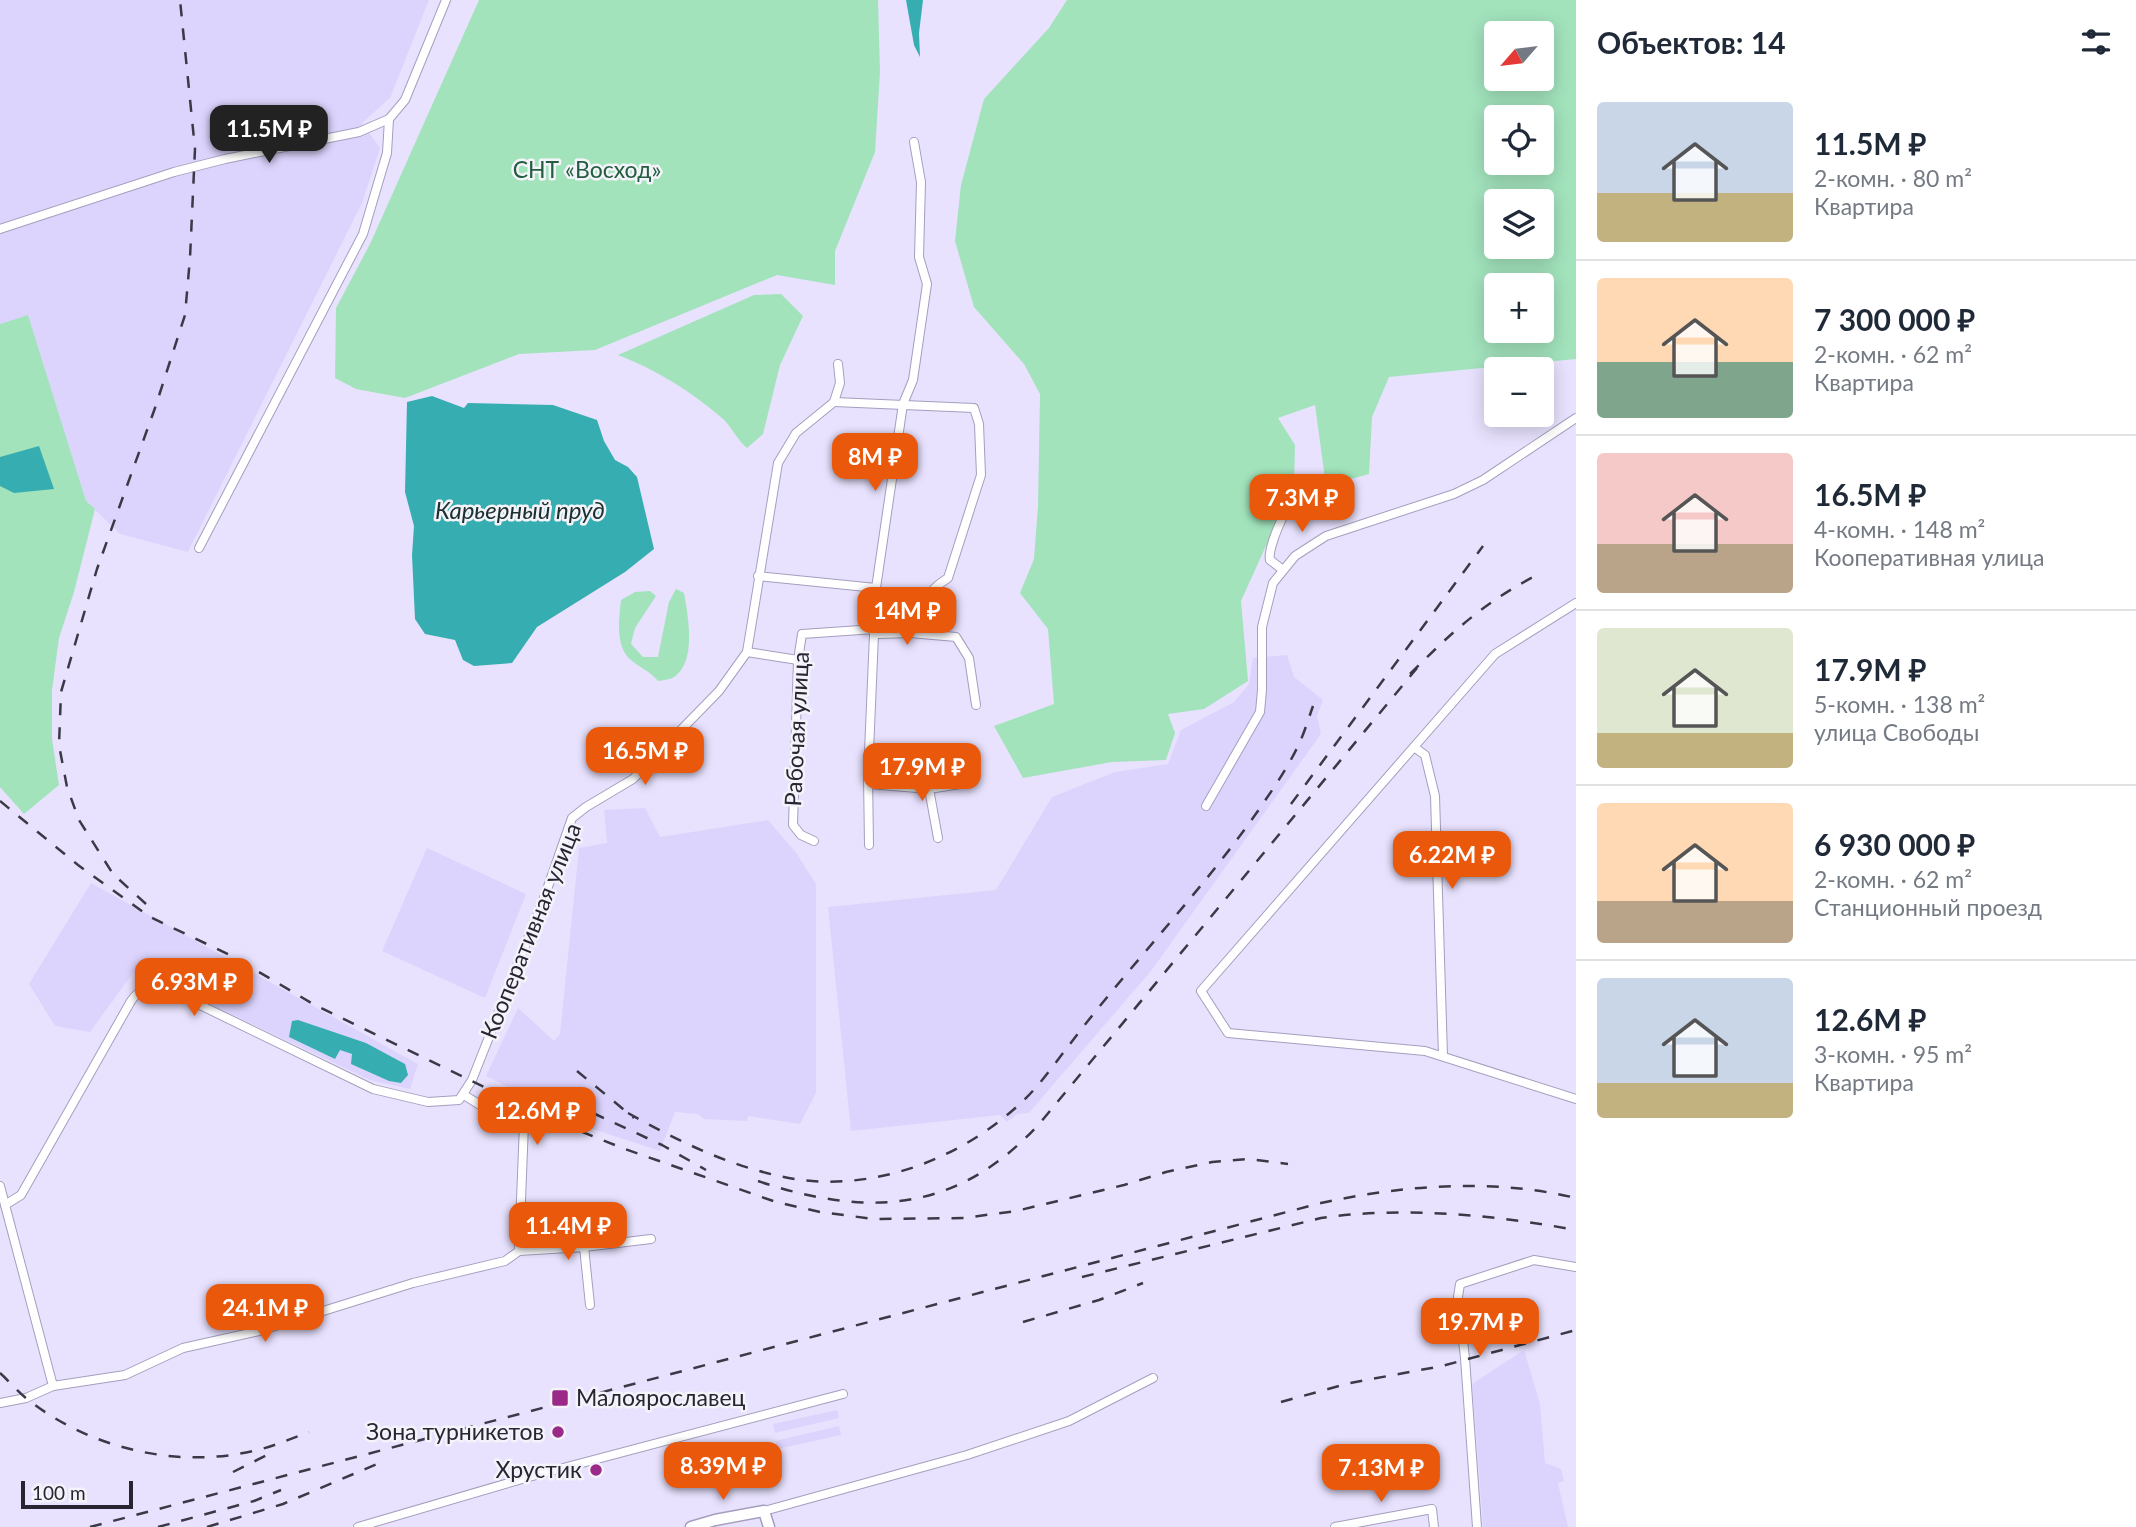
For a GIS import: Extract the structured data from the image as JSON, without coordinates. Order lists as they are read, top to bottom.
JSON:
{
  "streets": {
    "street": ["Рабочая улица", "Кооперативная улица"]
  },
  "water": ["Карьерный пруд"],
  "parks": ["СНТ «Восход»"],
  "places": {
    "transit": ["Малоярославец"],
    "other": ["Зона турникетов", "Хрустик"]
  },
  "scale_bar": "100 m",
  "north": "bottom left",
  "page": {
    "heading": "Объектов: 14",
    "map_buttons": ["+", "−"],
    "list": [
      {
        "name": "11.5M ₽",
        "note": "2-комн. · 80 m² · Квартира"
      },
      {
        "name": "7 300 000 ₽",
        "note": "2-комн. · 62 m² · Квартира"
      },
      {
        "name": "16.5M ₽",
        "note": "4-комн. · 148 m² · Кооперативная улица"
      },
      {
        "name": "17.9M ₽",
        "note": "5-комн. · 138 m² · улица Свободы"
      },
      {
        "name": "6 930 000 ₽",
        "note": "2-комн. · 62 m² · Станционный проезд"
      },
      {
        "name": "12.6M ₽",
        "note": "3-комн. · 95 m² · Квартира"
      }
    ],
    "price": [
      "11.5M ₽",
      "8M ₽",
      "7.3M ₽",
      "14M ₽",
      "16.5M ₽",
      "17.9M ₽",
      "6.22M ₽",
      "6.93M ₽",
      "12.6M ₽",
      "11.4M ₽",
      "24.1M ₽",
      "19.7M ₽",
      "8.39M ₽",
      "7.13M ₽"
    ],
    "scale": "100 m"
  }
}
